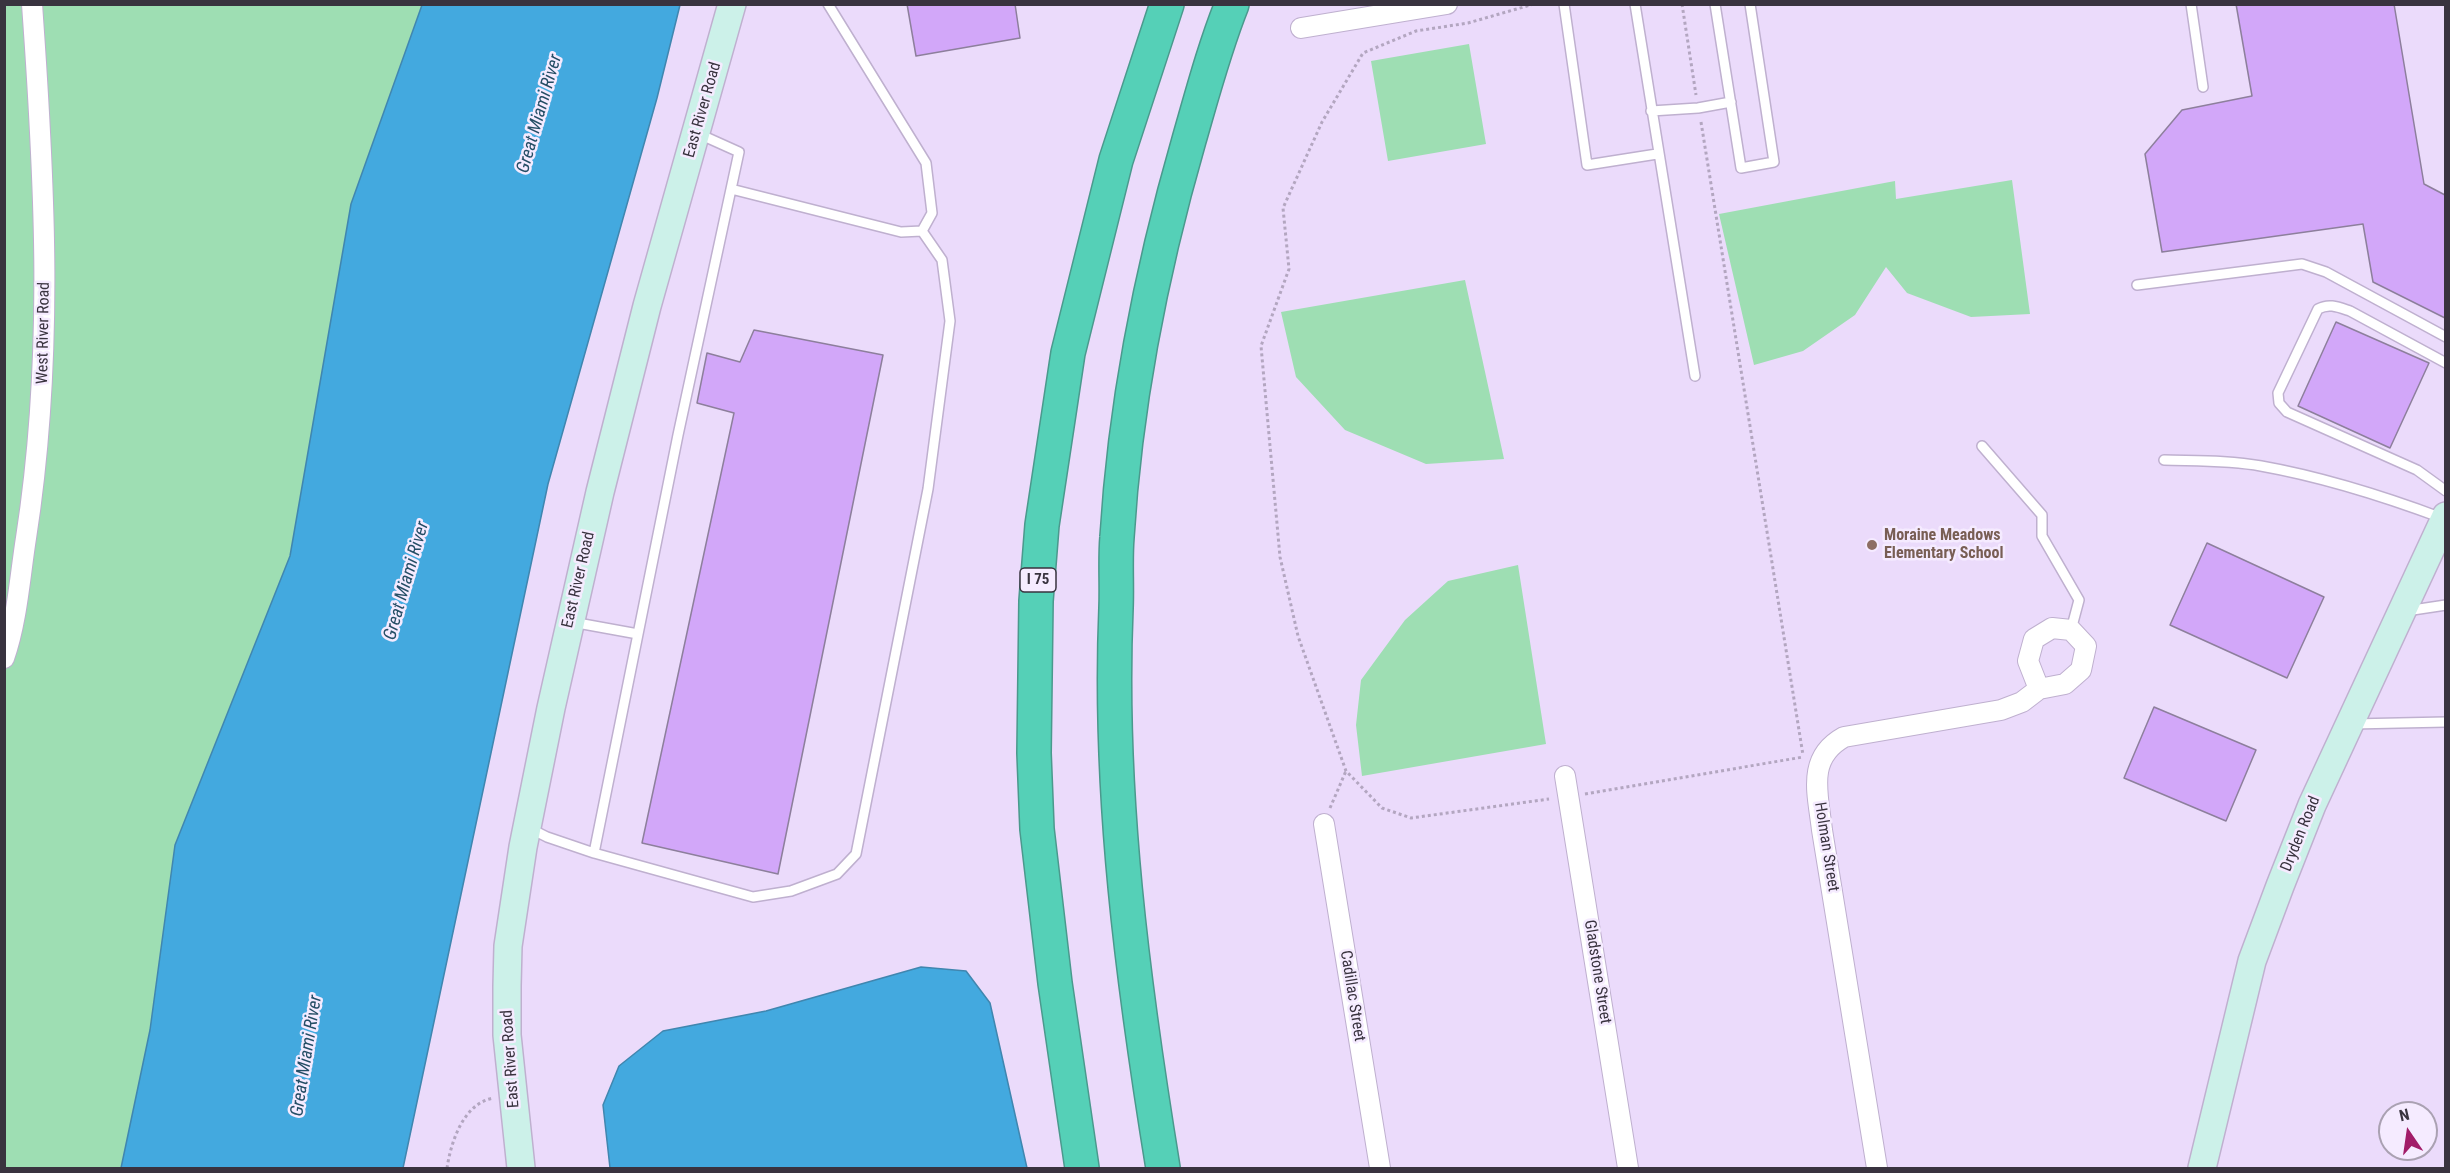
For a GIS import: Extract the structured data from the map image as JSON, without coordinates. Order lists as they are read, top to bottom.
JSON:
{
  "streets": {
    "highway": ["I 75"],
    "street": [
      "East River Road",
      "West River Road",
      "Dryden Road",
      "Holman Street",
      "Gladstone Street",
      "Cadillac Street"
    ]
  },
  "water": ["Great Miami River"],
  "places": ["Moraine Meadows Elementary School"],
  "north": "top"
}
